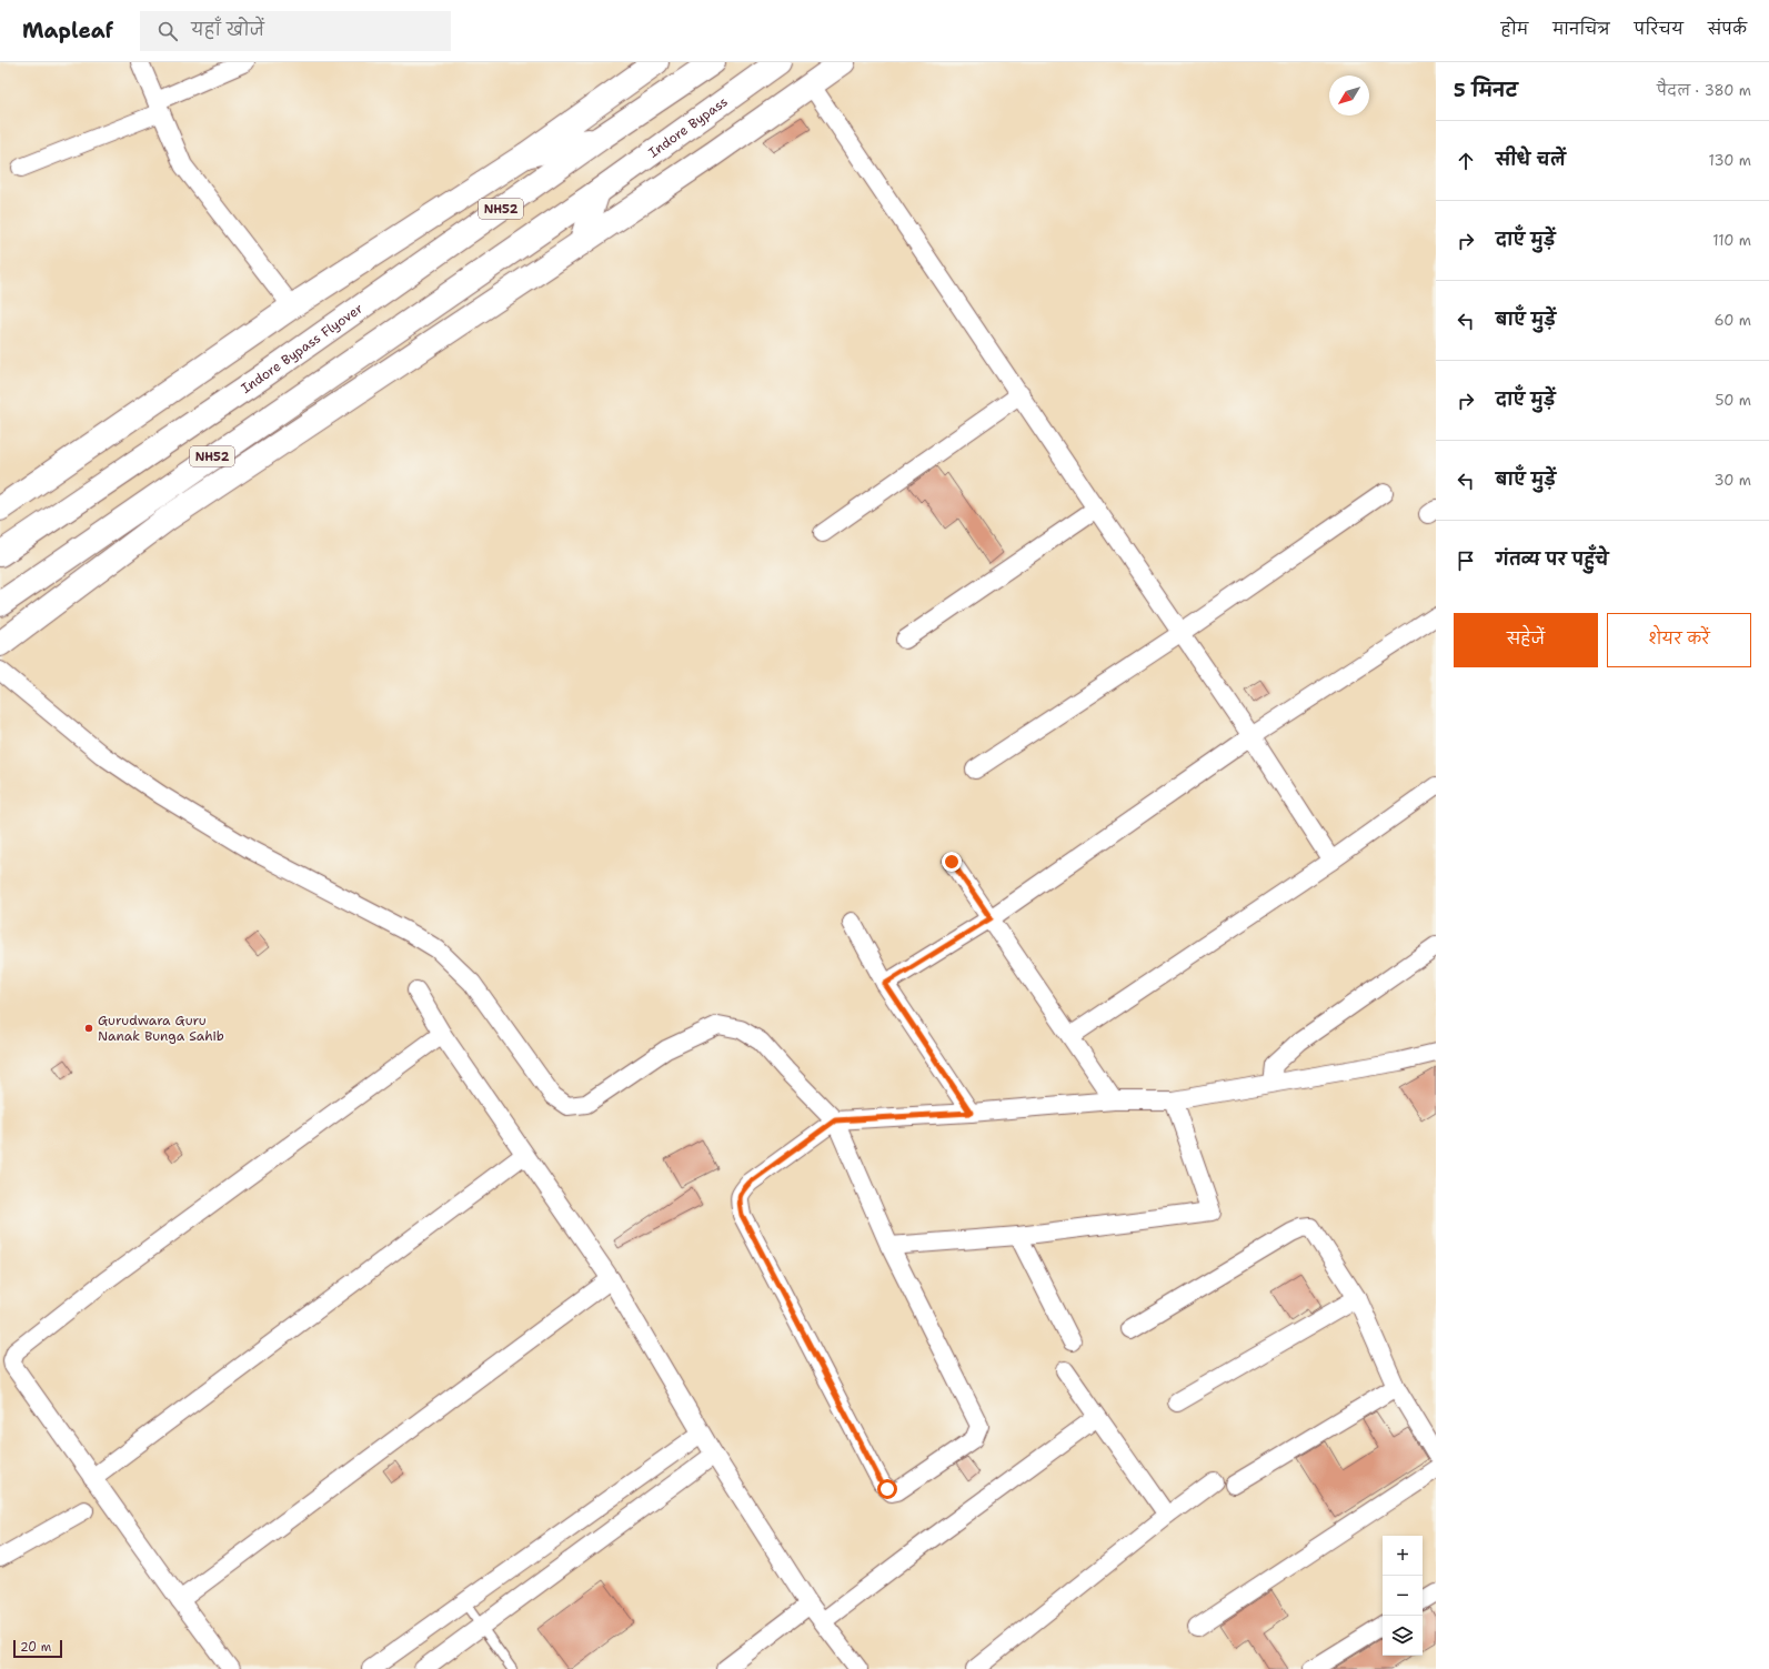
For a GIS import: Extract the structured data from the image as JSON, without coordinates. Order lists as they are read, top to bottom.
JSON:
{
  "streets": {
    "main road": ["Indore Bypass", "NH52", "Indore Bypass Flyover"]
  },
  "crossings": [
    ["Indore Bypass", "NH52"],
    ["NH52", "Indore Bypass Flyover"]
  ],
  "places": ["Gurudwara Guru Nanak Bunga Sahib"],
  "scale_bar": "20 m",
  "north": "bottom left",
  "page": {
    "header": "Mapleaf",
    "search": "यहाँ खोजें",
    "nav": [
      "होम",
      "मानचित्र",
      "परिचय",
      "संपर्क"
    ],
    "heading": ["5 मिनट", "पैदल · 380 m"],
    "list": [
      ["सीधे चलें", "130 m"],
      ["दाएँ मुड़ें", "110 m"],
      ["बाएँ मुड़ें", "60 m"],
      ["दाएँ मुड़ें", "50 m"],
      ["बाएँ मुड़ें", "30 m"],
      "गंतव्य पर पहुँचे"
    ],
    "buttons": ["सहेजें", "शेयर करें"],
    "map_buttons": ["+", "−"],
    "scale": "20 m"
  }
}
